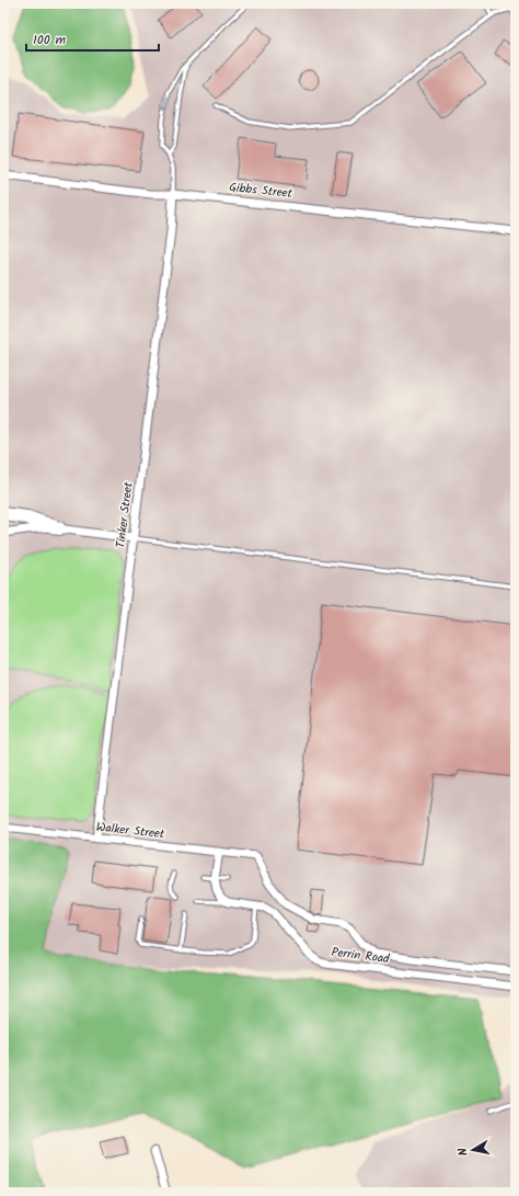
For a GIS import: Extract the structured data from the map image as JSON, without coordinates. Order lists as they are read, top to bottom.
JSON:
{
  "streets": {
    "street": [
      "Gibbs Street",
      "Tinker Street",
      "Walker Street",
      "Perrin Road"
    ]
  },
  "crossings": [
    ["Gibbs Street", "Tinker Street"],
    ["Tinker Street", "Walker Street"]
  ],
  "scale_bar": "100 m",
  "north": "left"
}
